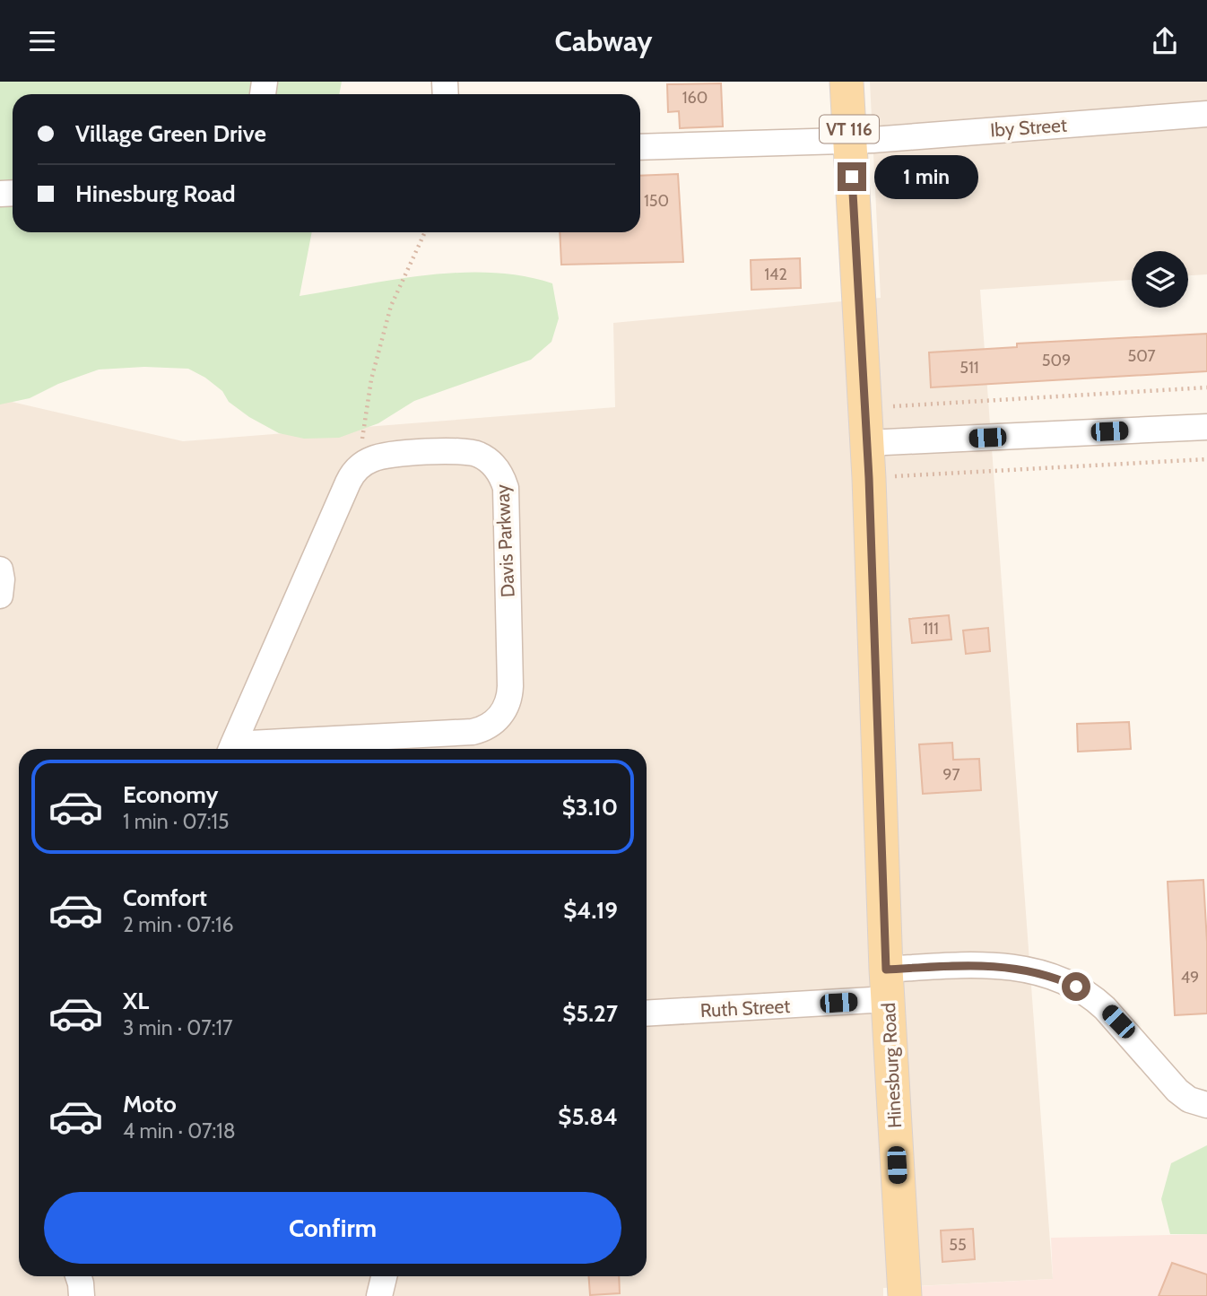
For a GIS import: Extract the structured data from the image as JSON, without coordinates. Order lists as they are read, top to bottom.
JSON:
{
  "streets": {
    "main road": ["VT 116", "Hinesburg Road"],
    "street": ["Iby Street", "Davis Parkway", "Ruth Street"]
  },
  "crossings": [
    ["Iby Street", "Hinesburg Road"],
    ["Ruth Street", "Hinesburg Road"]
  ],
  "house_numbers": [
    "160",
    "150",
    "142",
    "507",
    "509",
    "511",
    "111",
    "97",
    "49",
    "55"
  ],
  "page": {
    "header": "Cabway",
    "banner": ["Village Green Drive", "Hinesburg Road"],
    "bubble": "1 min",
    "list": [
      {
        "name": "Economy",
        "note": "1 min · 07:15",
        "value": "$3.10"
      },
      {
        "name": "Comfort",
        "note": "2 min · 07:16",
        "value": "$4.19"
      },
      {
        "name": "XL",
        "note": "3 min · 07:17",
        "value": "$5.27"
      },
      {
        "name": "Moto",
        "note": "4 min · 07:18",
        "value": "$5.84"
      }
    ],
    "buttons": "Confirm"
  }
}
